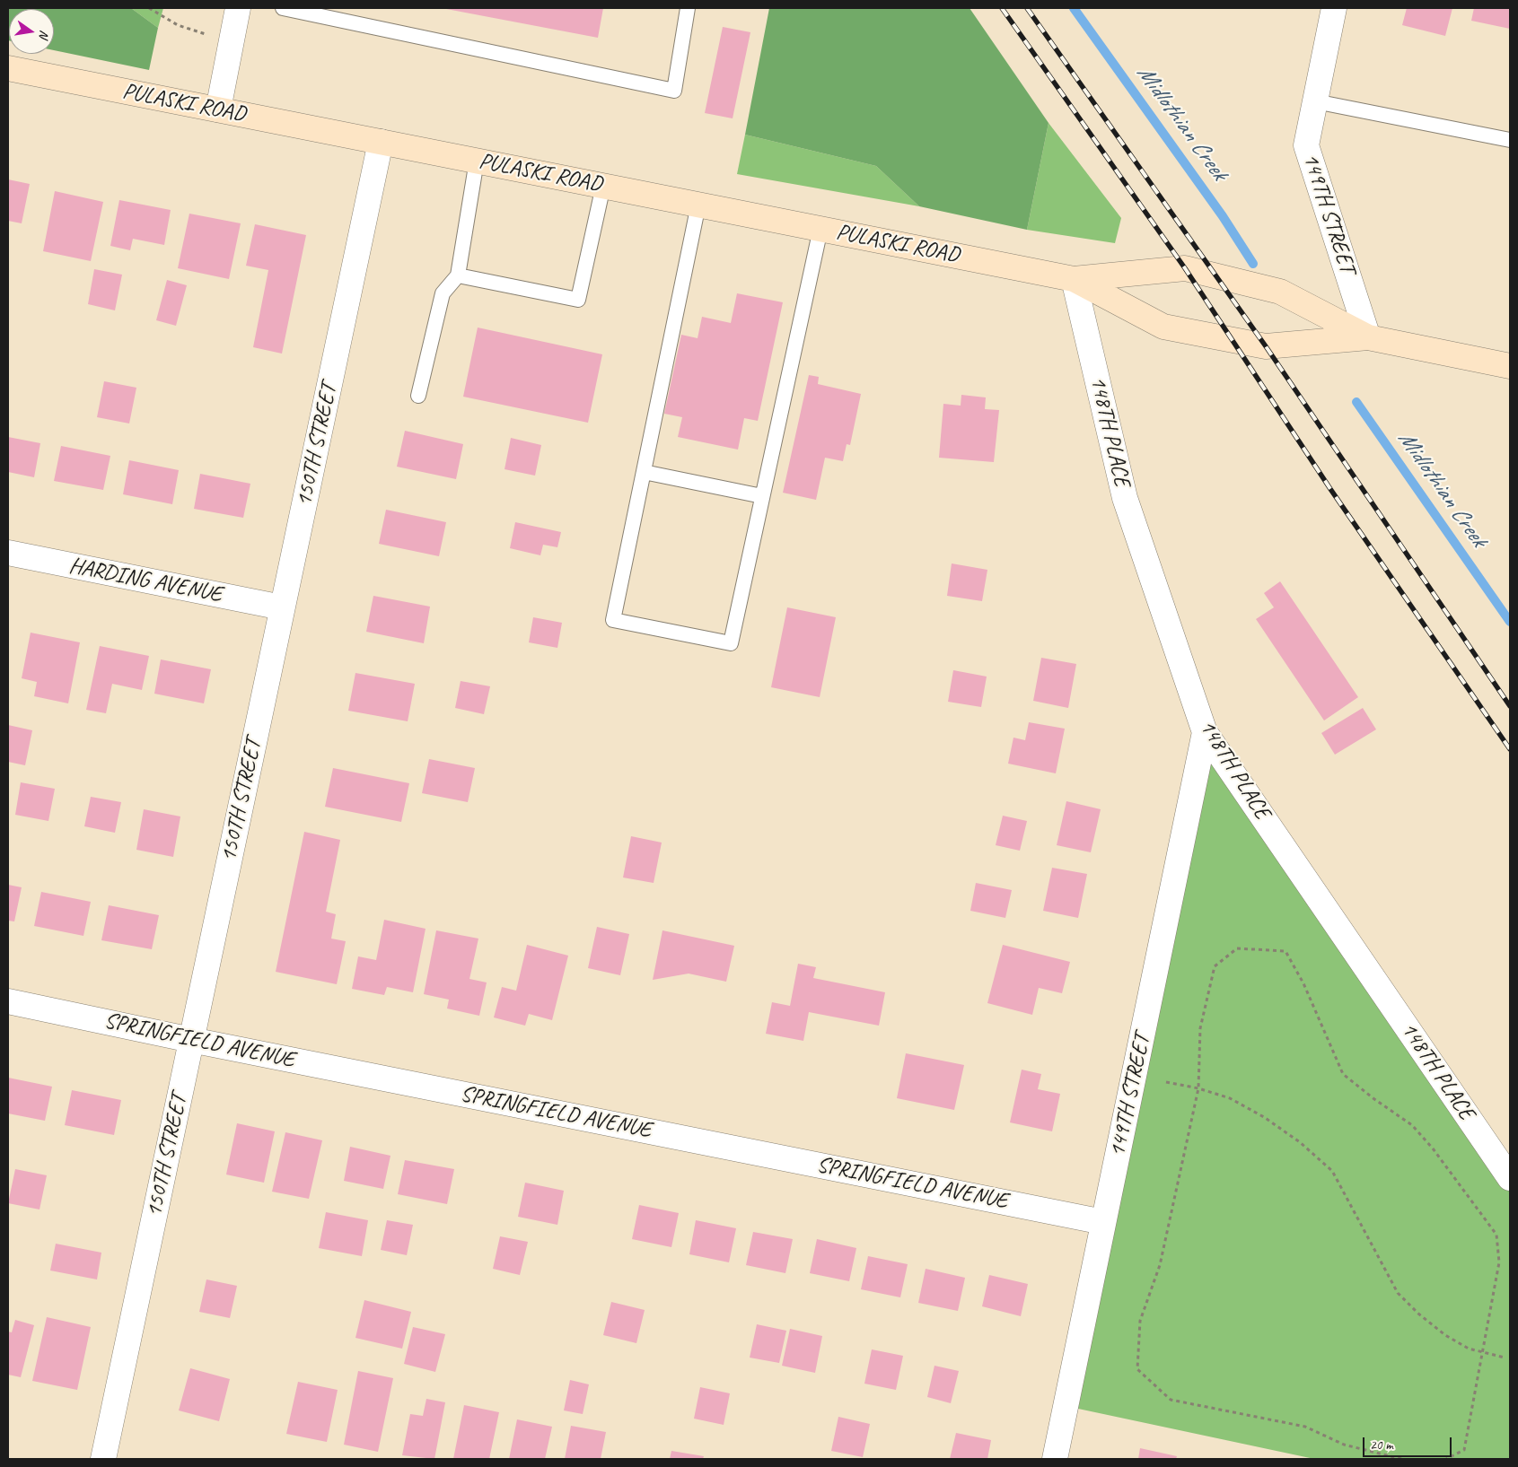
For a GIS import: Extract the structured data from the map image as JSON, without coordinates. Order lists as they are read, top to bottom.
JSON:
{
  "streets": {
    "main road": ["PULASKI ROAD"],
    "street": [
      "149TH STREET",
      "148TH PLACE",
      "150TH STREET",
      "HARDING AVENUE",
      "SPRINGFIELD AVENUE"
    ]
  },
  "crossings": [
    ["PULASKI ROAD", "149TH STREET"],
    ["PULASKI ROAD", "148TH PLACE"],
    ["PULASKI ROAD", "150TH STREET"],
    ["149TH STREET", "148TH PLACE"],
    ["149TH STREET", "SPRINGFIELD AVENUE"],
    ["150TH STREET", "HARDING AVENUE"],
    ["150TH STREET", "SPRINGFIELD AVENUE"]
  ],
  "water": ["Midlothian Creek"],
  "scale_bar": "20 m",
  "north": "right"
}
